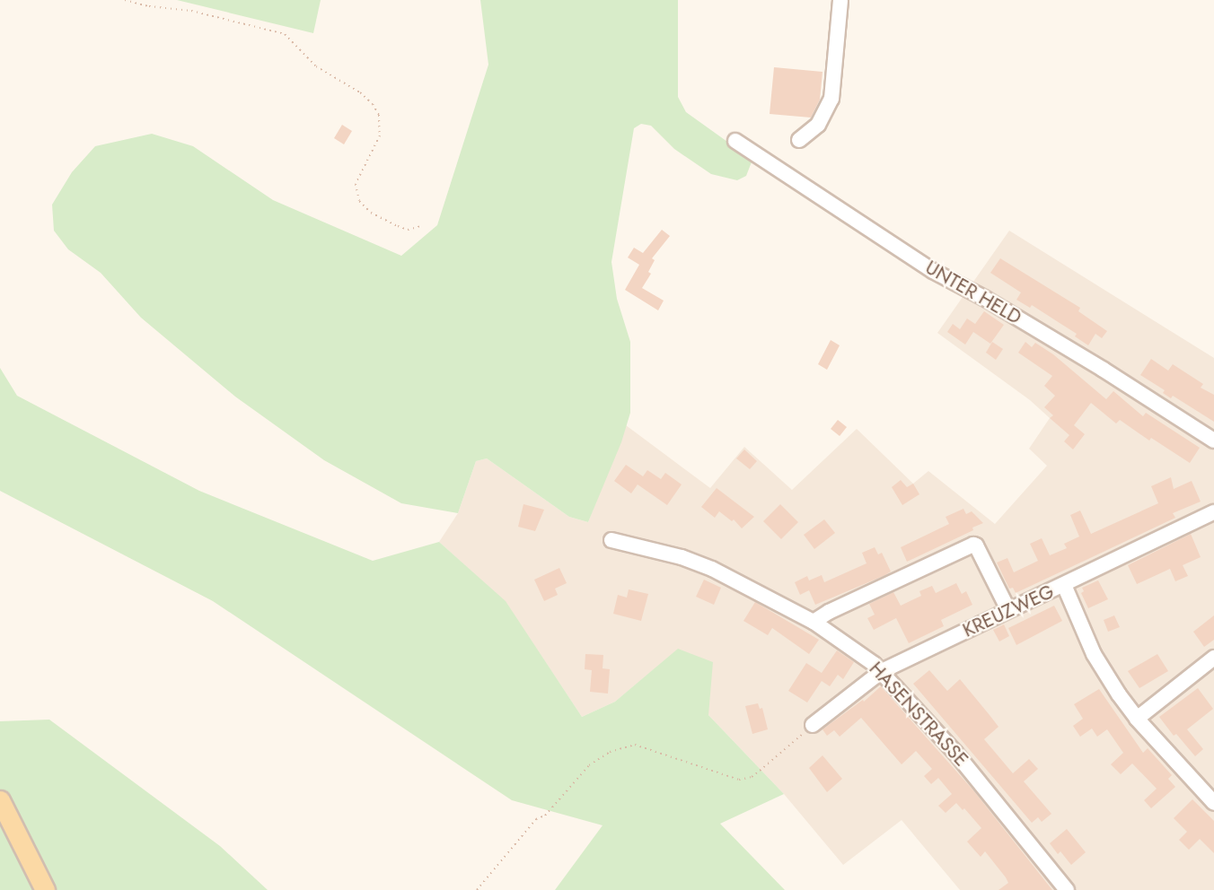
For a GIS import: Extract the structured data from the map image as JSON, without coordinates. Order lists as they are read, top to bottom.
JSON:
{
  "streets": {
    "street": ["UNTER HELD", "KREUZWEG", "HASENSTRASSE"]
  },
  "crossings": [
    ["KREUZWEG", "HASENSTRASSE"]
  ]
}
